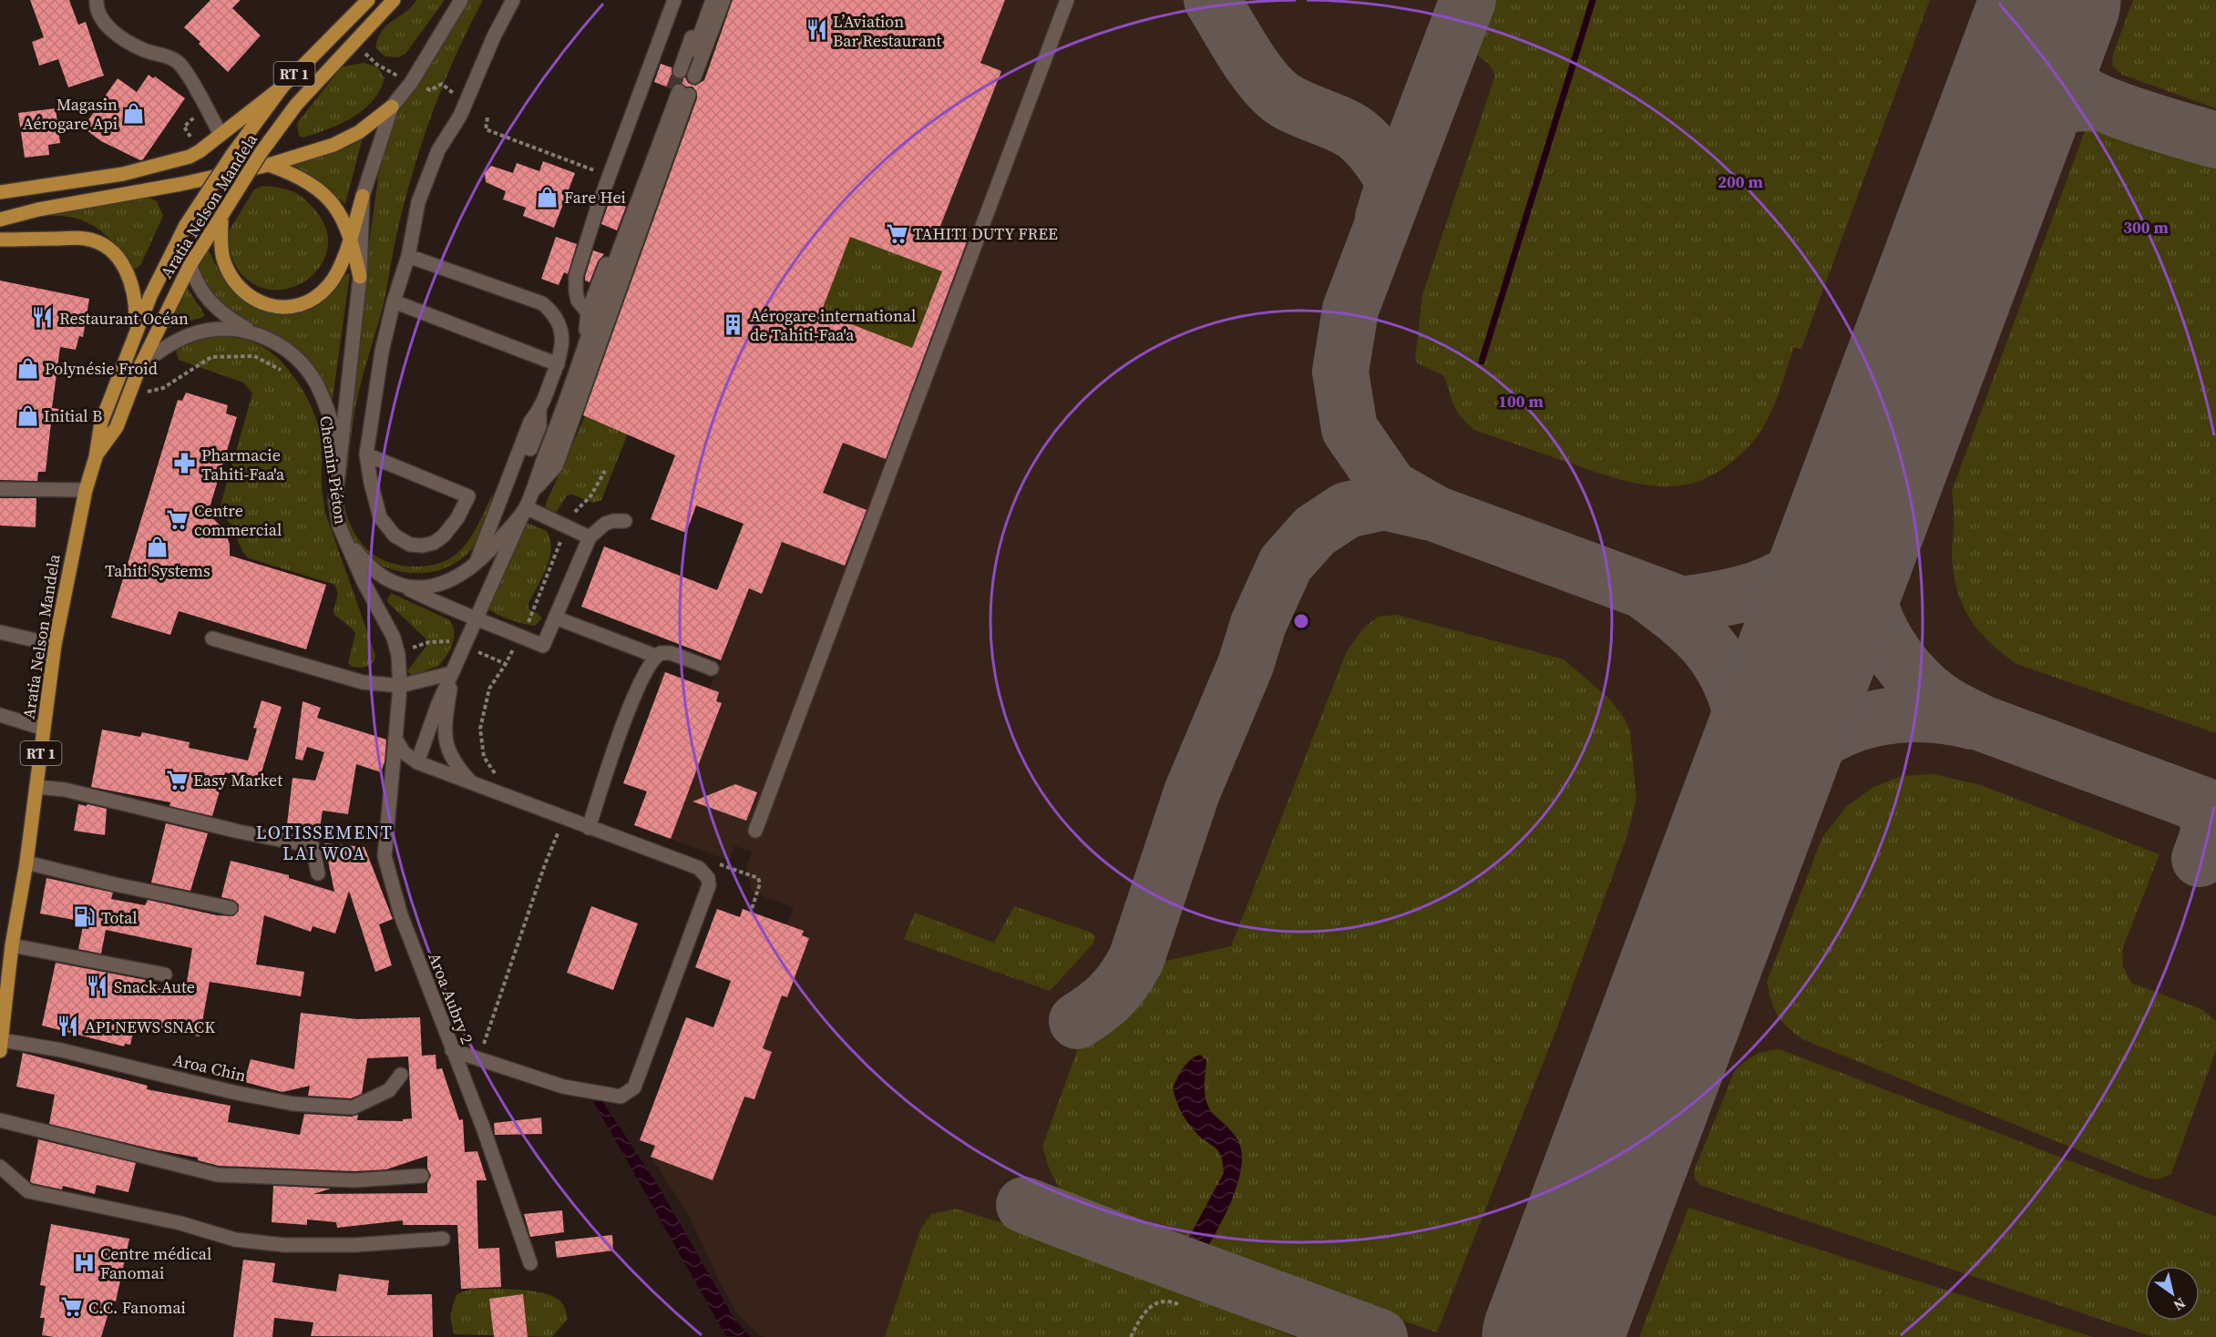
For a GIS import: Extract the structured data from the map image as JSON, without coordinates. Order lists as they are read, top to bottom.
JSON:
{
  "streets": {
    "main road": ["RT 1", "Aratia Nelson Mandela"],
    "street": ["Aroa Aubry 2", "Aroa Chin"]
  },
  "crossings": [
    ["Aratia Nelson Mandela", "Aroa Chin"]
  ],
  "districts": ["LOTISSEMENT LAI WOA"],
  "places": {
    "restaurant": [
      "L’Aviation Bar Restaurant",
      "Restaurant Océan",
      "Snack Aute",
      "API NEWS SNACK"
    ],
    "shop": [
      "Magasin Aérogare Api",
      "Fare Hei",
      "Polynésie Froid",
      "Initial B",
      "Tahiti Systems"
    ],
    "supermarket": [
      "TAHITI DUTY FREE",
      "Centre commercial",
      "Easy Market",
      "C.C. Fanomai"
    ],
    "building": ["Aérogare international de Tahiti-Faa'a"],
    "pharmacy": ["Pharmacie Tahiti-Faa'a"],
    "fuel station": ["Total"],
    "hospital": ["Centre médical Fanomai"]
  },
  "north": "bottom right",
  "rings": ["200 m", "300 m", "100 m"]
}
